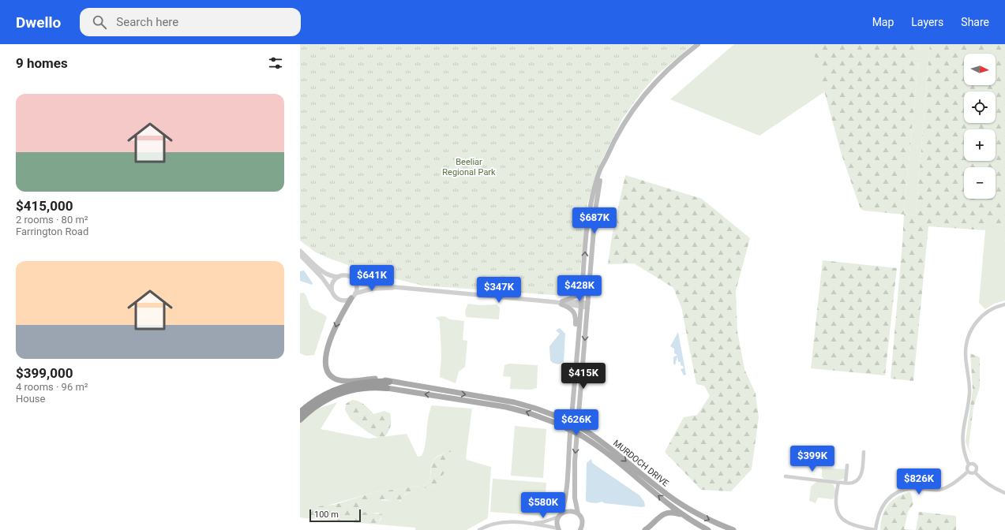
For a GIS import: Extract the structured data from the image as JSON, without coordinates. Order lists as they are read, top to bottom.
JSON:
{
  "streets": {
    "main road": ["MURDOCH DRIVE"]
  },
  "parks": ["Beeliar Regional Park"],
  "scale_bar": "100 m",
  "north": "right",
  "page": {
    "header": "Dwello",
    "search": "Search here",
    "nav": ["Map", "Layers", "Share"],
    "heading": "9 homes",
    "map_buttons": ["+", "−"],
    "list": [
      {
        "name": "$415,000",
        "note": "2 rooms · 80 m² · Farrington Road"
      },
      {
        "name": "$399,000",
        "note": "4 rooms · 96 m² · House"
      }
    ],
    "price": [
      "$687K",
      "$641K",
      "$428K",
      "$347K",
      "$415K",
      "$626K",
      "$399K",
      "$826K",
      "$580K"
    ],
    "scale": "100 m"
  }
}
